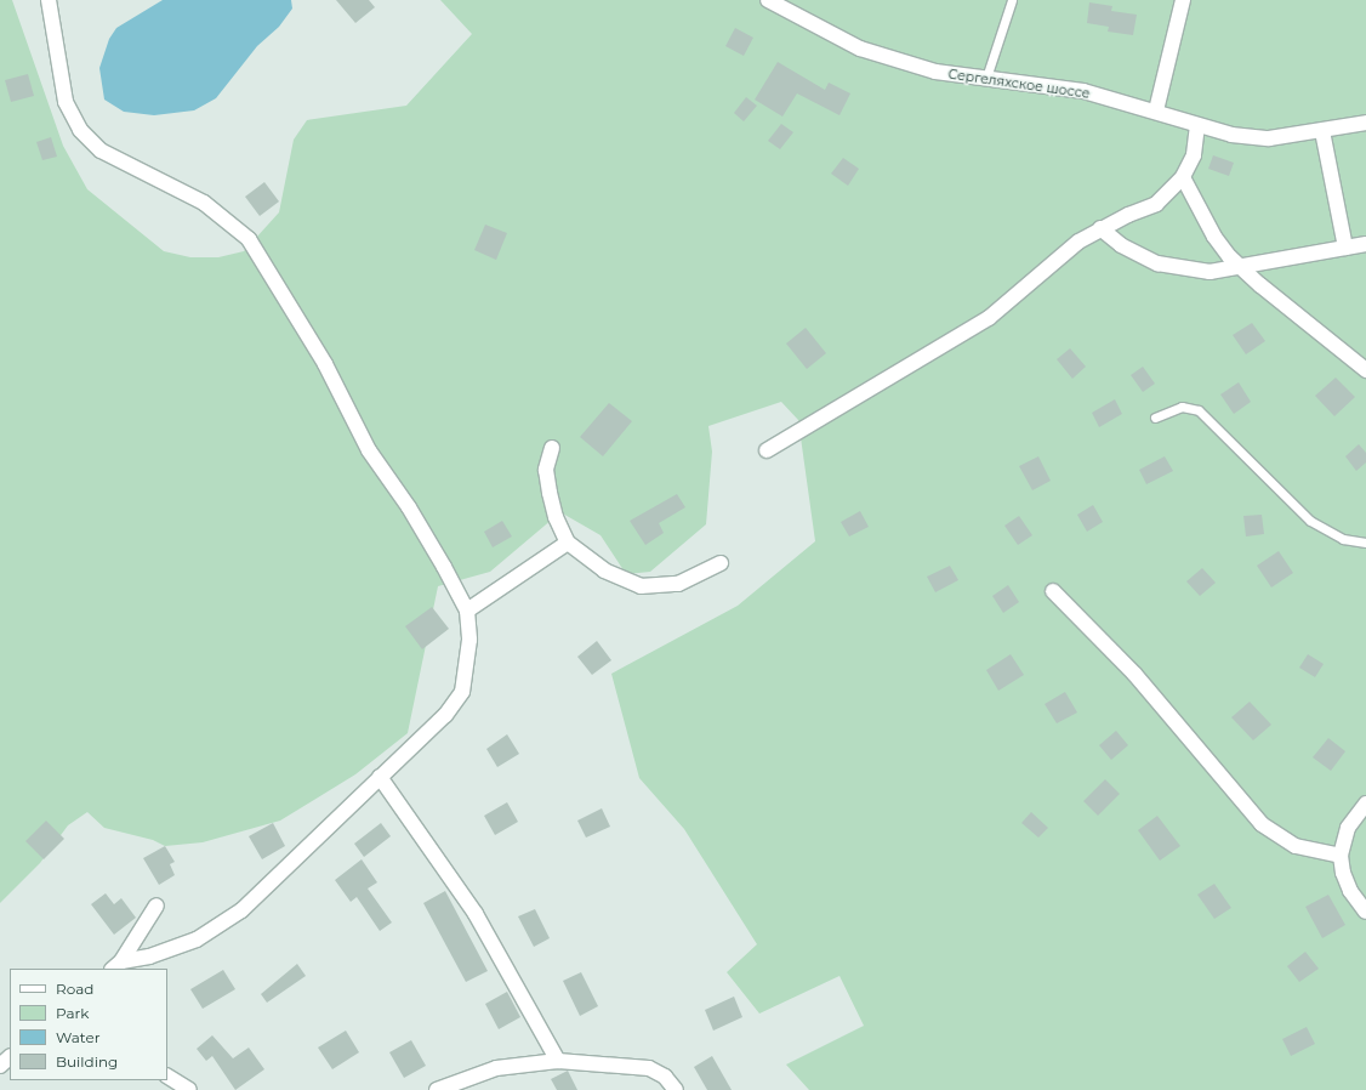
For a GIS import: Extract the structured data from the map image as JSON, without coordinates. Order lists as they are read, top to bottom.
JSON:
{
  "streets": {
    "street": ["Сергеляхское шоссе"]
  },
  "legend": [
    "Road",
    "Park",
    "Water",
    "Building"
  ]
}
